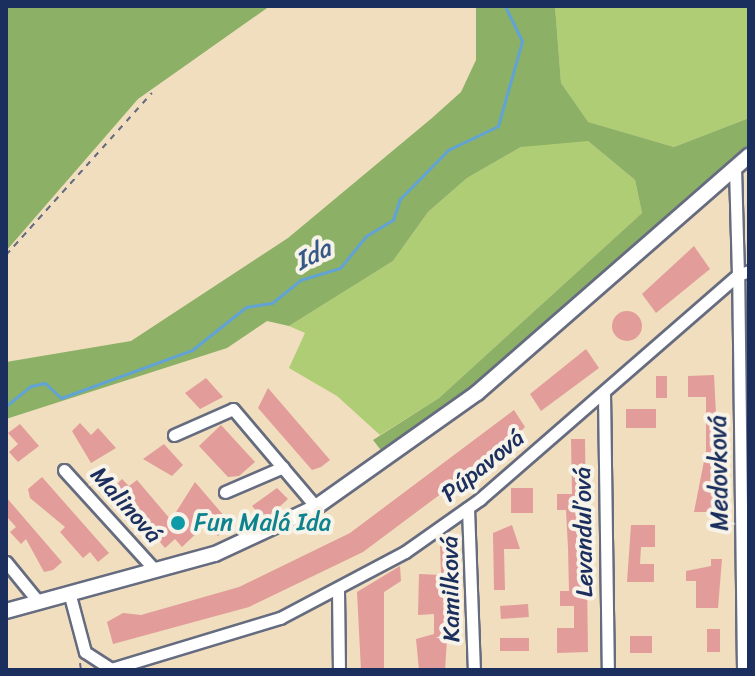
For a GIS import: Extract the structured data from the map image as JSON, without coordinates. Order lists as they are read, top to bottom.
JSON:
{
  "streets": {
    "street": [
      "Púpavová",
      "Medovková",
      "Malinová",
      "Levanduľová",
      "Kamilková"
    ]
  },
  "crossings": [
    ["Púpavová", "Medovková"],
    ["Púpavová", "Levanduľová"],
    ["Púpavová", "Kamilková"]
  ],
  "water": ["Ida"],
  "places": ["Fun Malá Ida"]
}
